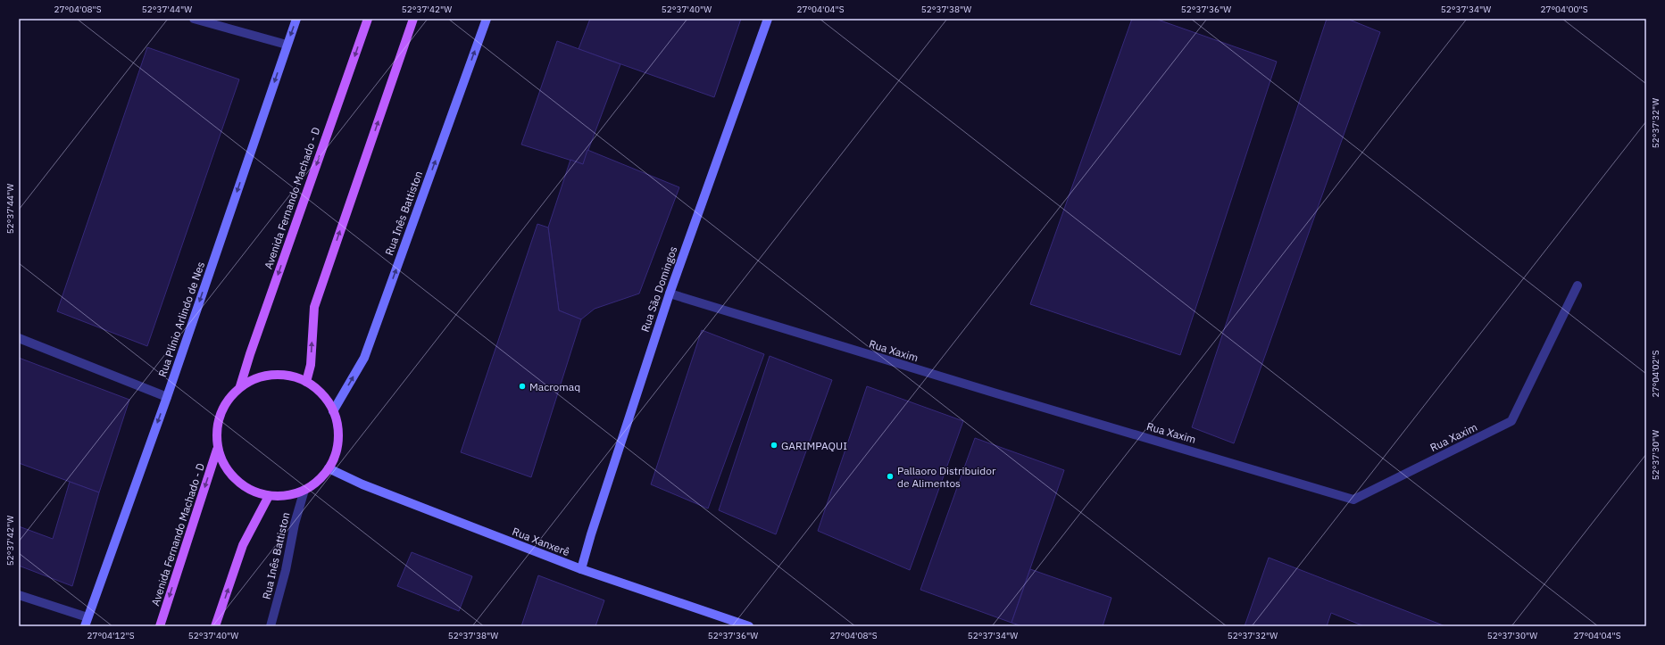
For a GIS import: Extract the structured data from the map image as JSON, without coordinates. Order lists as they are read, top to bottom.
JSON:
{
  "streets": {
    "main road": [
      "Avenida Fernando Machado - D",
      "Rua Inês Battiston",
      "Rua São Domingos",
      "Rua Plínio Arlindo de Nes",
      "Rua Xanxerê"
    ],
    "street": ["Rua Xaxim"]
  },
  "crossings": [
    ["Avenida Fernando Machado - D", "Rua Inês Battiston"],
    ["Avenida Fernando Machado - D", "Rua Xanxerê"],
    ["Rua Inês Battiston", "Rua Xanxerê"],
    ["Rua São Domingos", "Rua Xaxim"],
    ["Rua São Domingos", "Rua Xanxerê"]
  ],
  "one_way": ["Rua Plínio Arlindo de Nes"],
  "places": ["Macromaq", "GARIMPAQUI", "Pallaoro Distribuidor de Alimentos"],
  "coordinates": [
    "27°04'08\"S",
    "52°37'44\"W",
    "52°37'42\"W",
    "52°37'40\"W",
    "27°04'04\"S",
    "52°37'38\"W",
    "52°37'36\"W",
    "52°37'34\"W",
    "27°04'00\"S",
    "52°37'32\"W",
    "27°04'02\"S",
    "52°37'30\"W",
    "27°04'12\"S"
  ]
}
